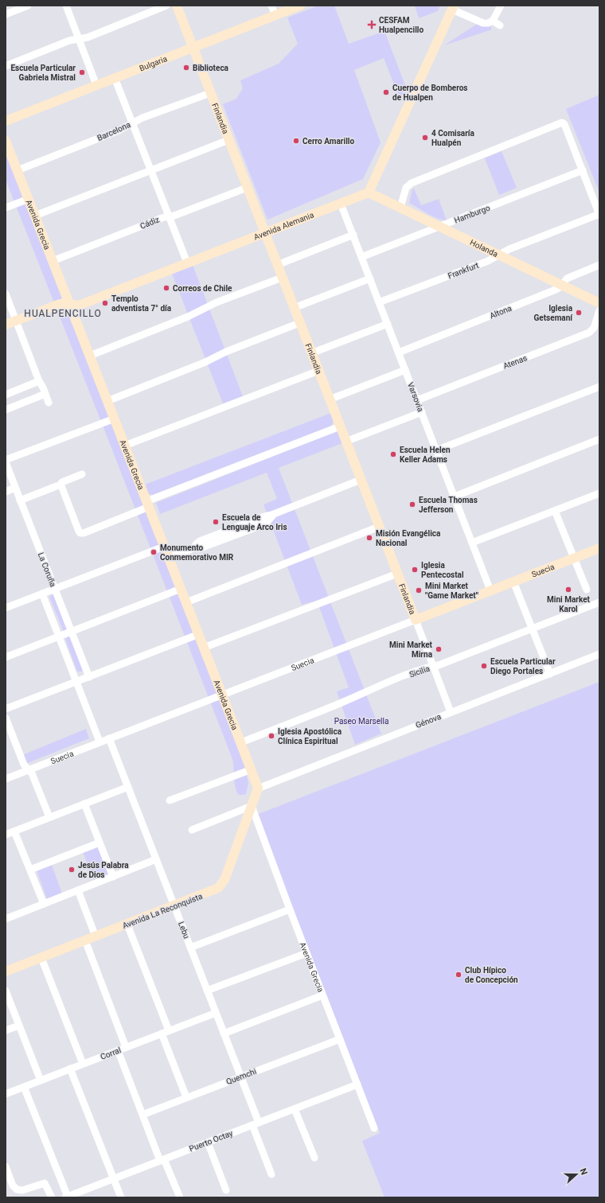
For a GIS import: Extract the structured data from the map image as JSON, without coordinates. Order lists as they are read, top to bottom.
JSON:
{
  "streets": {
    "street": [
      "Bulgaria",
      "Finlandia",
      "Barcelona",
      "Hamburgo",
      "Cádiz",
      "Avenida Grecia",
      "Avenida Alemania",
      "Holanda",
      "Frankfurt",
      "Altona",
      "Atenas",
      "Varsovia",
      "La Coruña",
      "Suecia",
      "Sicilia",
      "Génova",
      "Avenida La Reconquista",
      "Lebu",
      "Corral",
      "Quemchi",
      "Puerto Octay"
    ]
  },
  "crossings": [
    ["Bulgaria", "Finlandia"],
    ["Finlandia", "Barcelona"],
    ["Finlandia", "Cádiz"],
    ["Finlandia", "Avenida Alemania"],
    ["Finlandia", "Suecia"],
    ["Finlandia", "Sicilia"],
    ["Finlandia", "Génova"],
    ["Barcelona", "Avenida Grecia"],
    ["Hamburgo", "Holanda"],
    ["Hamburgo", "Varsovia"],
    ["Cádiz", "Avenida Grecia"],
    ["Avenida Grecia", "Avenida Alemania"],
    ["Avenida Grecia", "Suecia"],
    ["Avenida Grecia", "Sicilia"],
    ["Avenida Grecia", "Génova"],
    ["Avenida Grecia", "Avenida La Reconquista"],
    ["Avenida Grecia", "Quemchi"],
    ["Avenida Grecia", "Puerto Octay"],
    ["Avenida Alemania", "Holanda"],
    ["Avenida Alemania", "Varsovia"],
    ["Holanda", "Frankfurt"],
    ["Holanda", "Altona"],
    ["Frankfurt", "Varsovia"],
    ["Altona", "Varsovia"],
    ["Atenas", "Varsovia"],
    ["Varsovia", "Suecia"],
    ["La Coruña", "Suecia"],
    ["Suecia", "Lebu"],
    ["Génova", "Avenida La Reconquista"],
    ["Avenida La Reconquista", "Lebu"],
    ["Lebu", "Corral"],
    ["Lebu", "Quemchi"],
    ["Lebu", "Puerto Octay"]
  ],
  "districts": ["HUALPENCILLO"],
  "parks": ["Paseo Marsella"],
  "places": {
    "health": ["CESFAM Hualpencillo"],
    "other": [
      "Biblioteca",
      "Escuela Particular Gabriela Mistral",
      "Cuerpo de Bomberos de Hualpen",
      "4 Comisaría Hualpén",
      "Cerro Amarillo",
      "Correos de Chile",
      "Templo adventista 7° día",
      "Iglesia Getsemaní",
      "Escuela Helen Keller Adams",
      "Escuela Thomas Jefferson",
      "Escuela de Lenguaje Arco Iris",
      "Misión Evangélica Nacional",
      "Monumento Conmemorativo MIR",
      "Iglesia Pentecostal",
      "Mini Market Karol",
      "Mini Market \"Game Market\"",
      "Mini Market Mirna",
      "Escuela Particular Diego Portales",
      "Iglesia Apostólica Clínica Espiritual",
      "Jesús Palabra de Dios",
      "Club Hípico de Concepción"
    ]
  },
  "north": "right"
}
